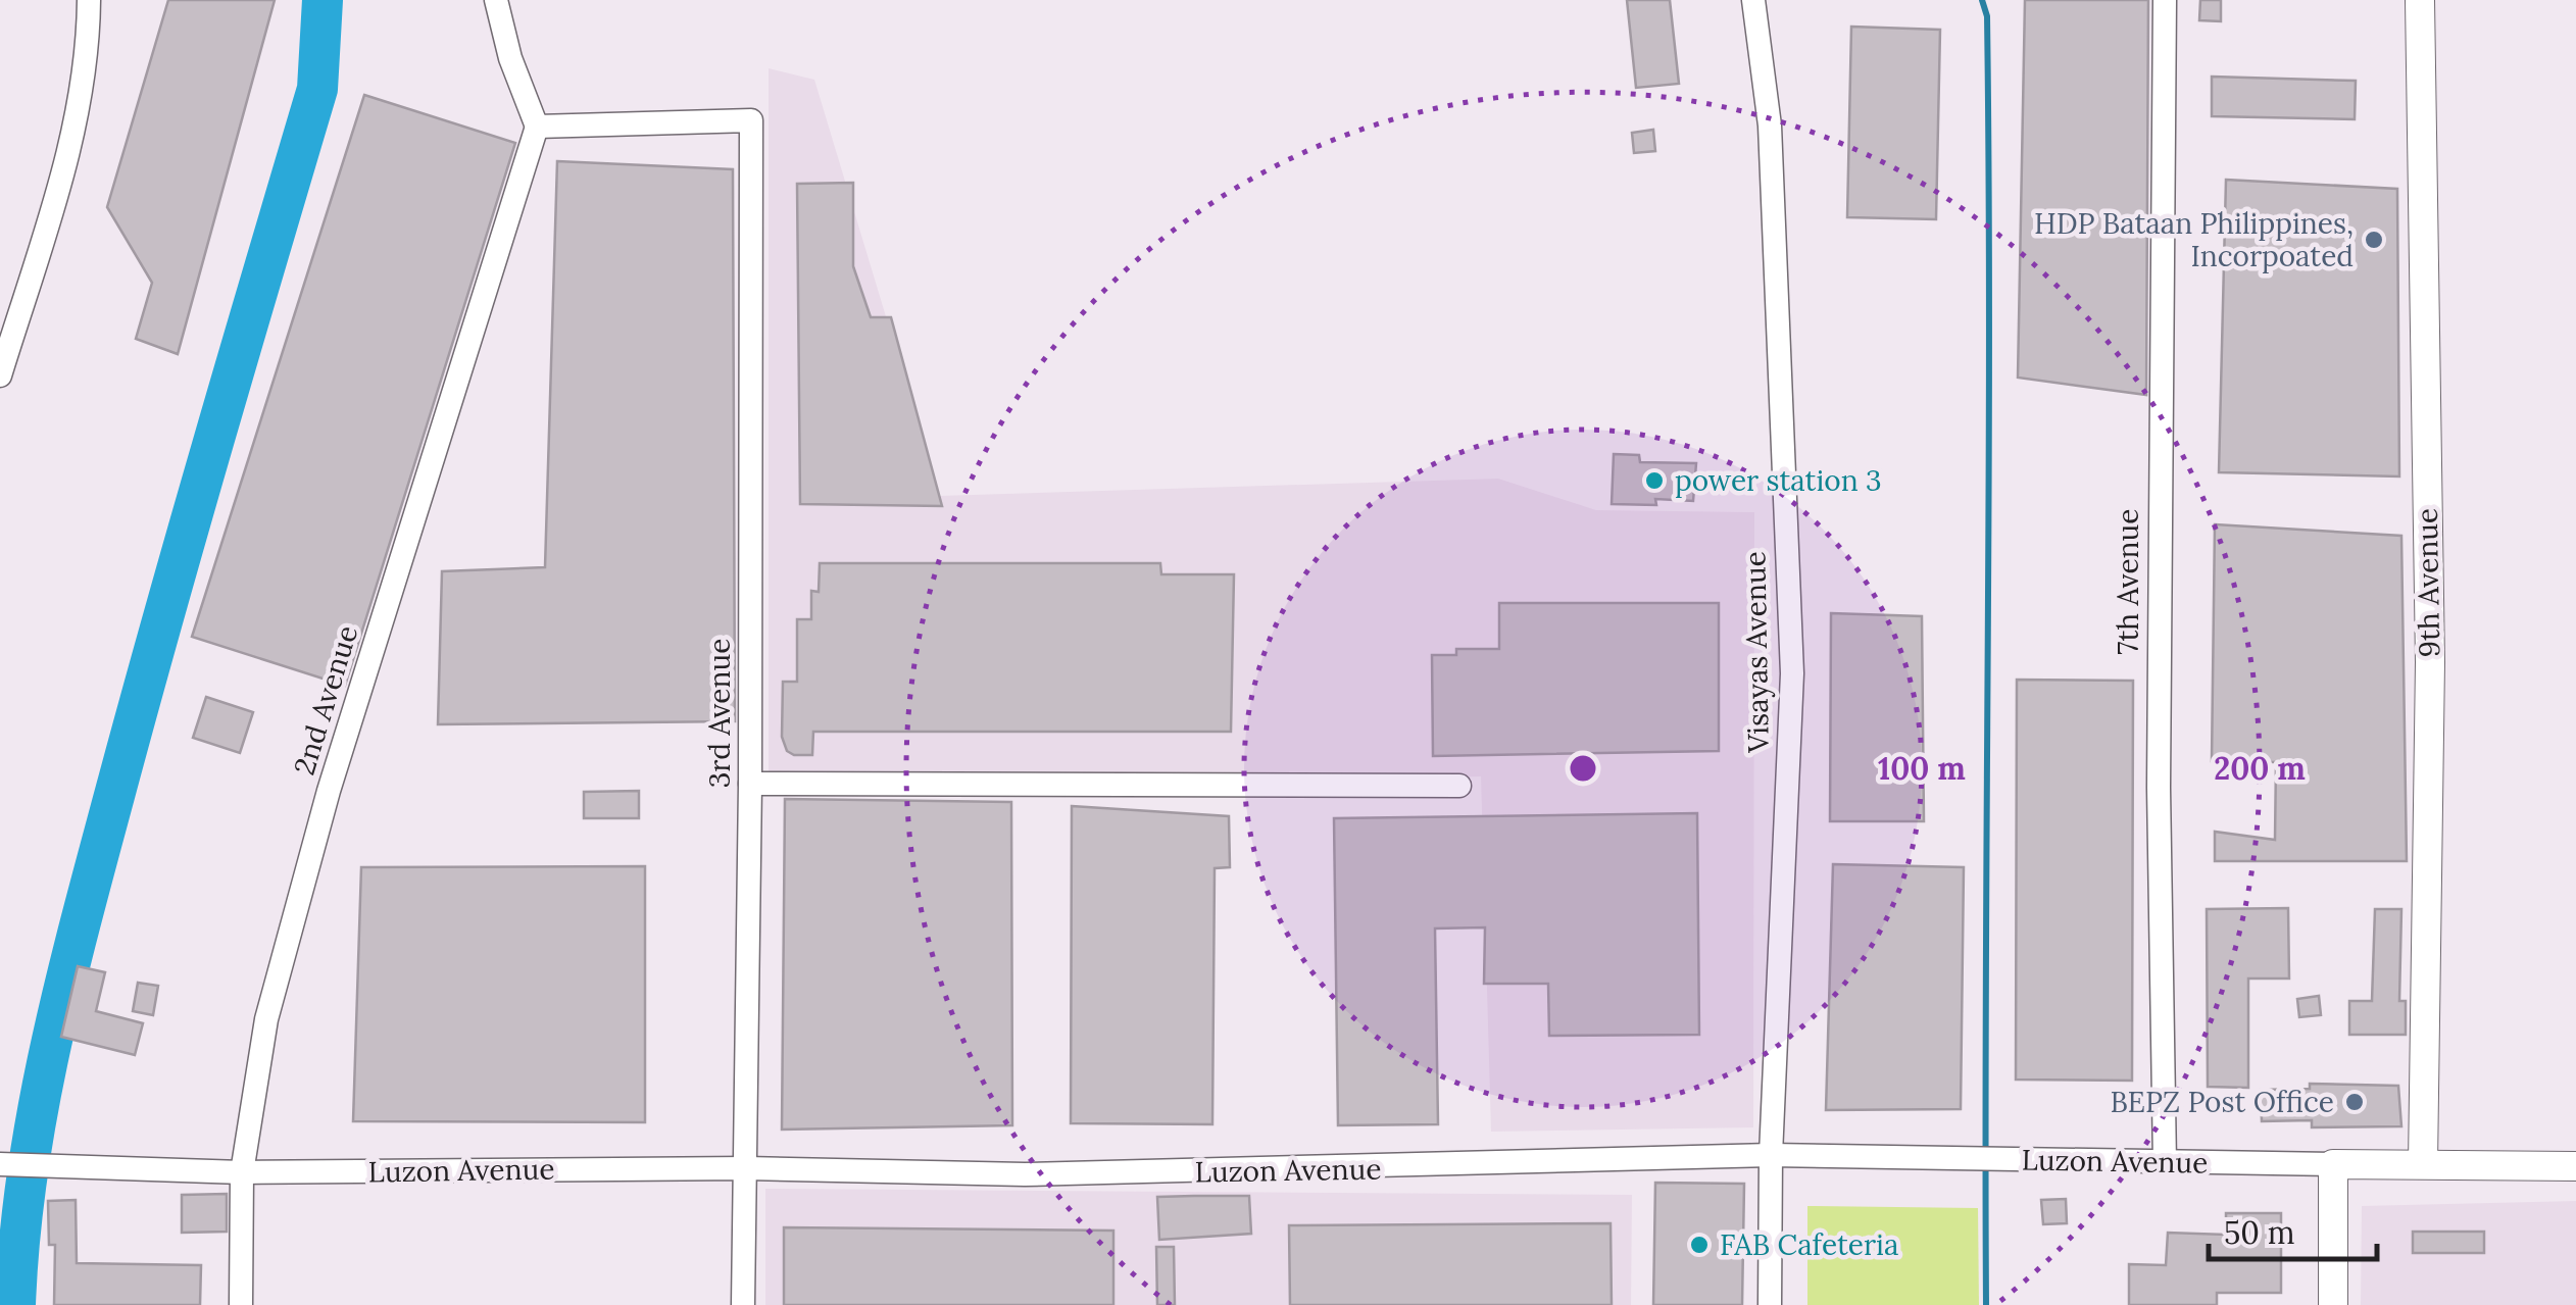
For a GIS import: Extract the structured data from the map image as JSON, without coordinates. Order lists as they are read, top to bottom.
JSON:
{
  "streets": {
    "street": [
      "7th Avenue",
      "9th Avenue",
      "Visayas Avenue",
      "2nd Avenue",
      "3rd Avenue",
      "Luzon Avenue"
    ]
  },
  "crossings": [
    ["7th Avenue", "Luzon Avenue"],
    ["9th Avenue", "Luzon Avenue"],
    ["Visayas Avenue", "Luzon Avenue"],
    ["2nd Avenue", "3rd Avenue"],
    ["2nd Avenue", "Luzon Avenue"],
    ["3rd Avenue", "Luzon Avenue"]
  ],
  "places": [
    "HDP Bataan Philippines, Incorpoated",
    "power station 3",
    "BEPZ Post Office",
    "FAB Cafeteria"
  ],
  "scale_bar": "50 m",
  "rings": ["100 m", "200 m"]
}
